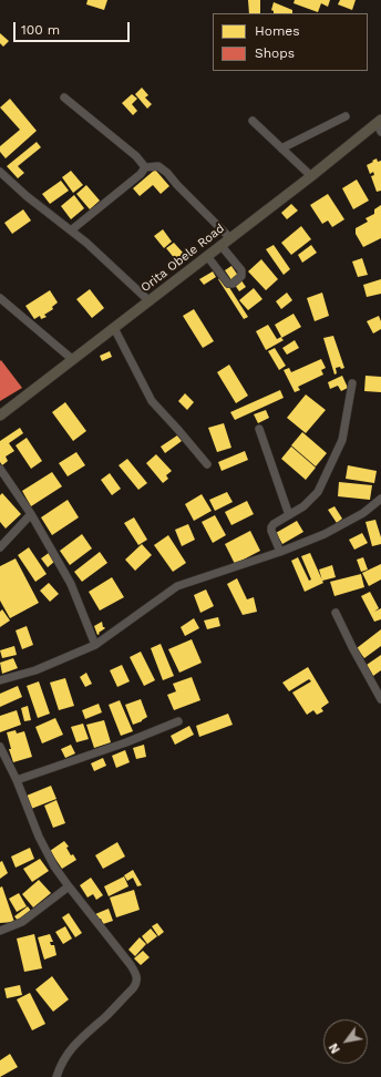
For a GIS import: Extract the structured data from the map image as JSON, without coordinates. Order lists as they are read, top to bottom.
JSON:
{
  "streets": {
    "main road": ["Orita Obele Road"]
  },
  "legend": ["Homes", "Shops"],
  "scale_bar": "100 m",
  "north": "bottom left"
}
